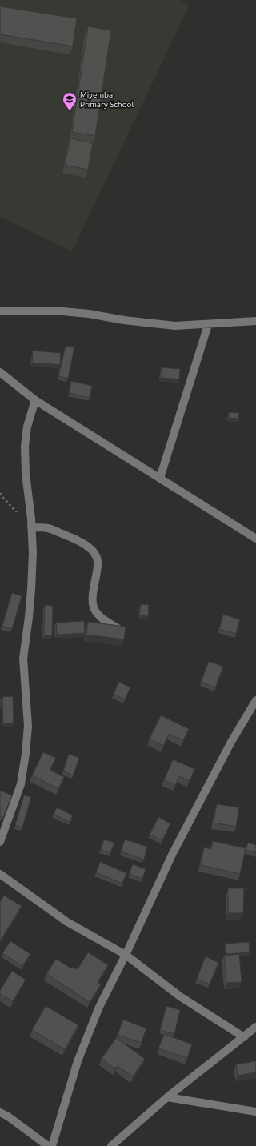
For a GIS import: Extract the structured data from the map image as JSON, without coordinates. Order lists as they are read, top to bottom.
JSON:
{
  "places": {
    "school or university": ["Miyemba Primary School"]
  }
}
